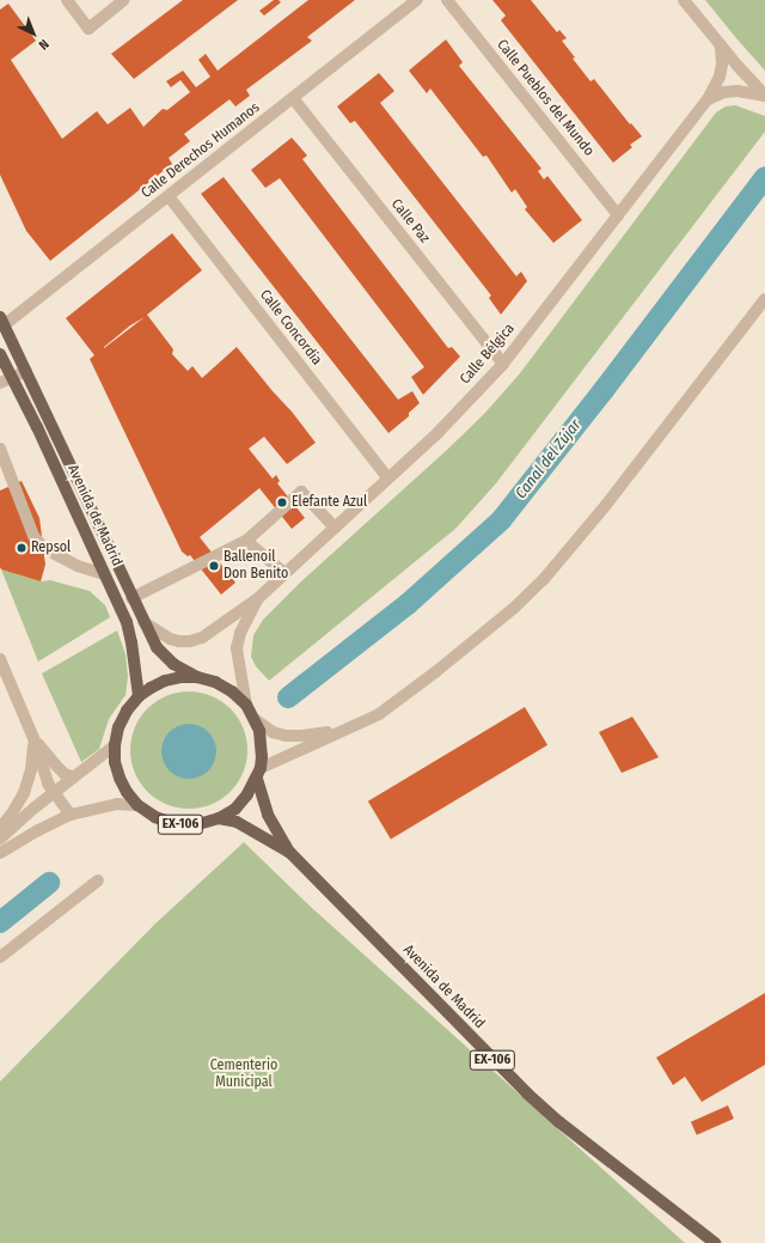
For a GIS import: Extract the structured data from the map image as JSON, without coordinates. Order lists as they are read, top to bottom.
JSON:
{
  "streets": {
    "main road": ["Avenida de Madrid", "EX-106"],
    "street": [
      "Calle Pueblos del Mundo",
      "Calle Derechos Humanos",
      "Calle Paz",
      "Calle Concordia",
      "Calle Bélgica"
    ]
  },
  "crossings": [
    ["Calle Pueblos del Mundo", "Calle Bélgica"],
    ["Calle Derechos Humanos", "Calle Paz"],
    ["Calle Derechos Humanos", "Calle Concordia"],
    ["Calle Derechos Humanos", "Avenida de Madrid"],
    ["Calle Paz", "Calle Bélgica"],
    ["Calle Concordia", "Calle Bélgica"],
    ["Avenida de Madrid", "EX-106"]
  ],
  "water": ["Canal del Zújar"],
  "parks": ["Cementerio Municipal"],
  "places": ["Elefante Azul", "Repsol", "Ballenoil Don Benito"],
  "north": "bottom right"
}
